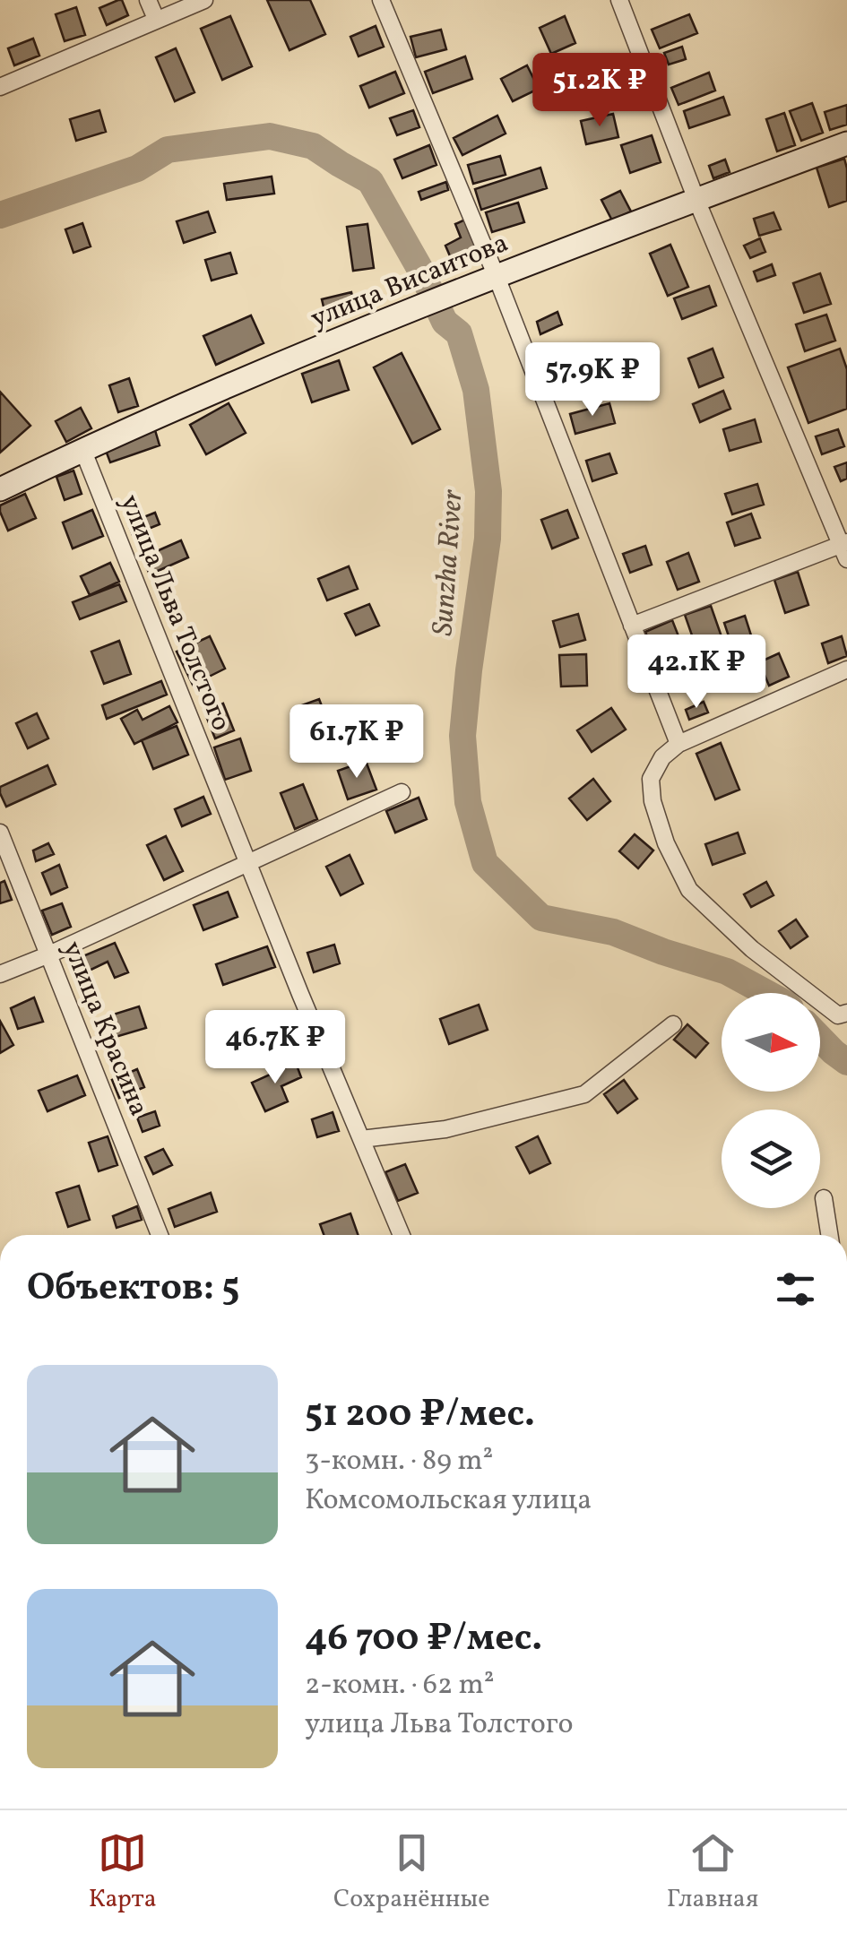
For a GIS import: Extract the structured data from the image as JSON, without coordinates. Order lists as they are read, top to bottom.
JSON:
{
  "streets": {
    "street": ["улица Висаитова", "улица Льва Толстого", "улица Красина"]
  },
  "crossings": [
    ["улица Висаитова", "улица Льва Толстого"]
  ],
  "water": ["Sunzha River"],
  "north": "right",
  "page": {
    "price": [
      "51.2K ₽",
      "57.9K ₽",
      "42.1K ₽",
      "61.7K ₽",
      "46.7K ₽"
    ],
    "heading": "Объектов: 5",
    "list": [
      {
        "name": "51 200 ₽/мес.",
        "note": "3-комн. · 89 m² · Комсомольская улица"
      },
      {
        "name": "46 700 ₽/мес.",
        "note": "2-комн. · 62 m² · улица Льва Толстого"
      }
    ],
    "tabs": ["Карта", "Сохранённые", "Главная"]
  }
}
